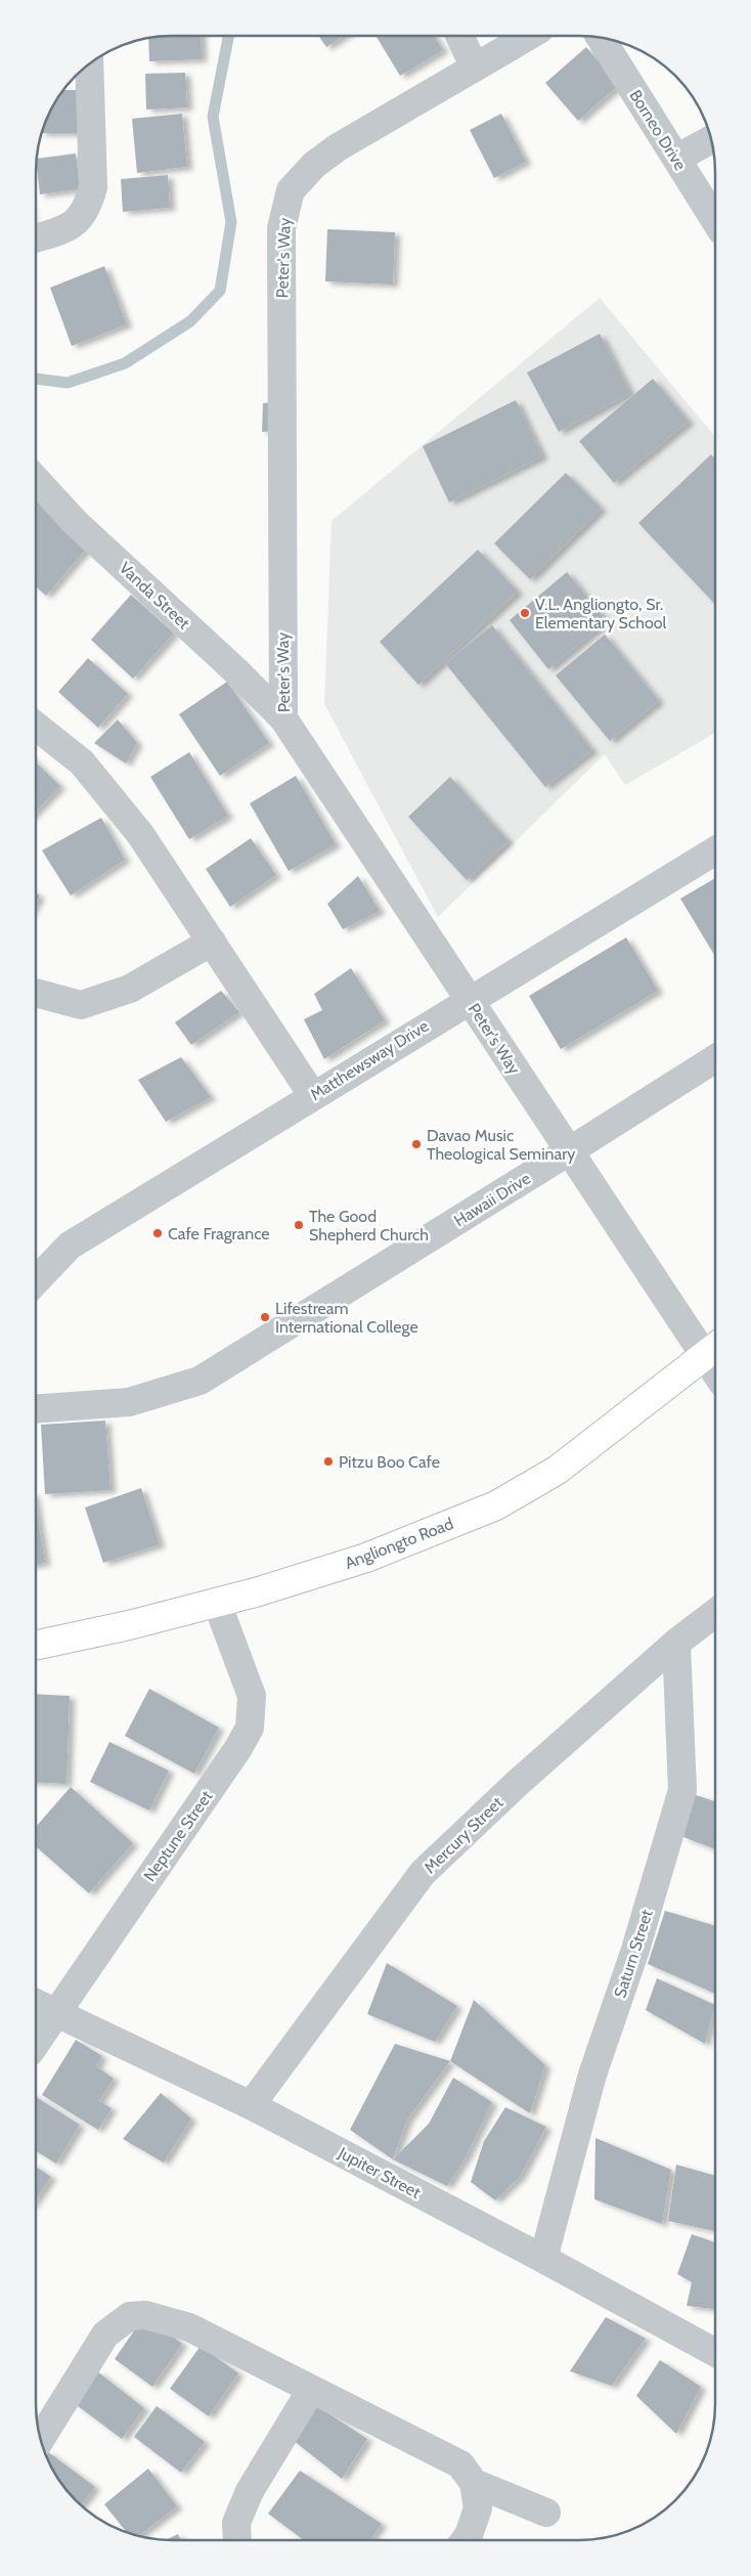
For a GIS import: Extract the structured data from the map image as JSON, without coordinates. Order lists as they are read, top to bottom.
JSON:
{
  "streets": {
    "main road": ["Angliongto Road"],
    "street": [
      "Borneo Drive",
      "Peter's Way",
      "Vanda Street",
      "Matthewsway Drive",
      "Hawaii Drive",
      "Mercury Street",
      "Neptune Street",
      "Saturn Street",
      "Jupiter Street"
    ]
  },
  "crossings": [
    ["Peter's Way", "Vanda Street"],
    ["Peter's Way", "Matthewsway Drive"],
    ["Peter's Way", "Hawaii Drive"],
    ["Peter's Way", "Angliongto Road"],
    ["Angliongto Road", "Neptune Street"],
    ["Mercury Street", "Saturn Street"],
    ["Mercury Street", "Jupiter Street"],
    ["Neptune Street", "Jupiter Street"],
    ["Saturn Street", "Jupiter Street"]
  ],
  "places": [
    "V.L. Angliongto, Sr. Elementary School",
    "Davao Music Theological Seminary",
    "The Good Shepherd Church",
    "Cafe Fragrance",
    "Lifestream International College",
    "Pitzu Boo Cafe"
  ]
}
